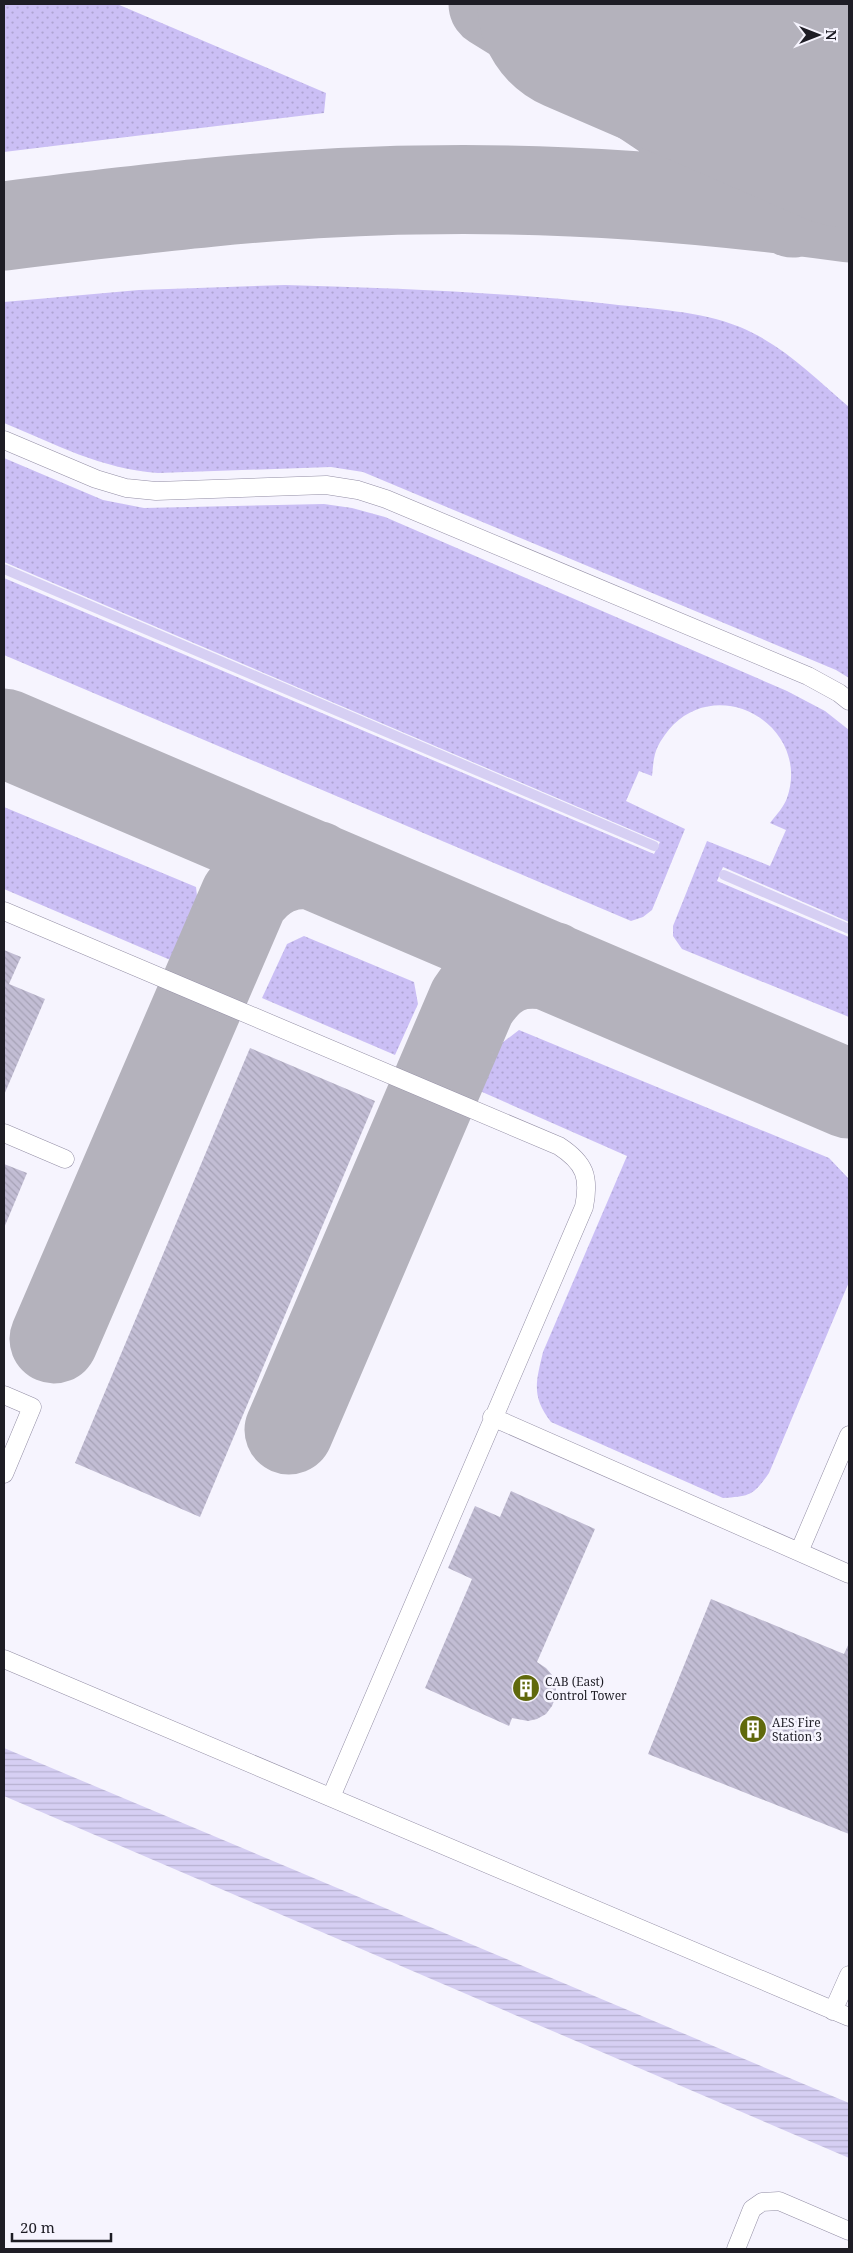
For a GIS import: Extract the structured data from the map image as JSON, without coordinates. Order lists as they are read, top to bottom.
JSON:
{
  "places": {
    "building": ["CAB (East) Control Tower", "AES Fire Station 3"]
  },
  "scale_bar": "20 m",
  "north": "right"
}
